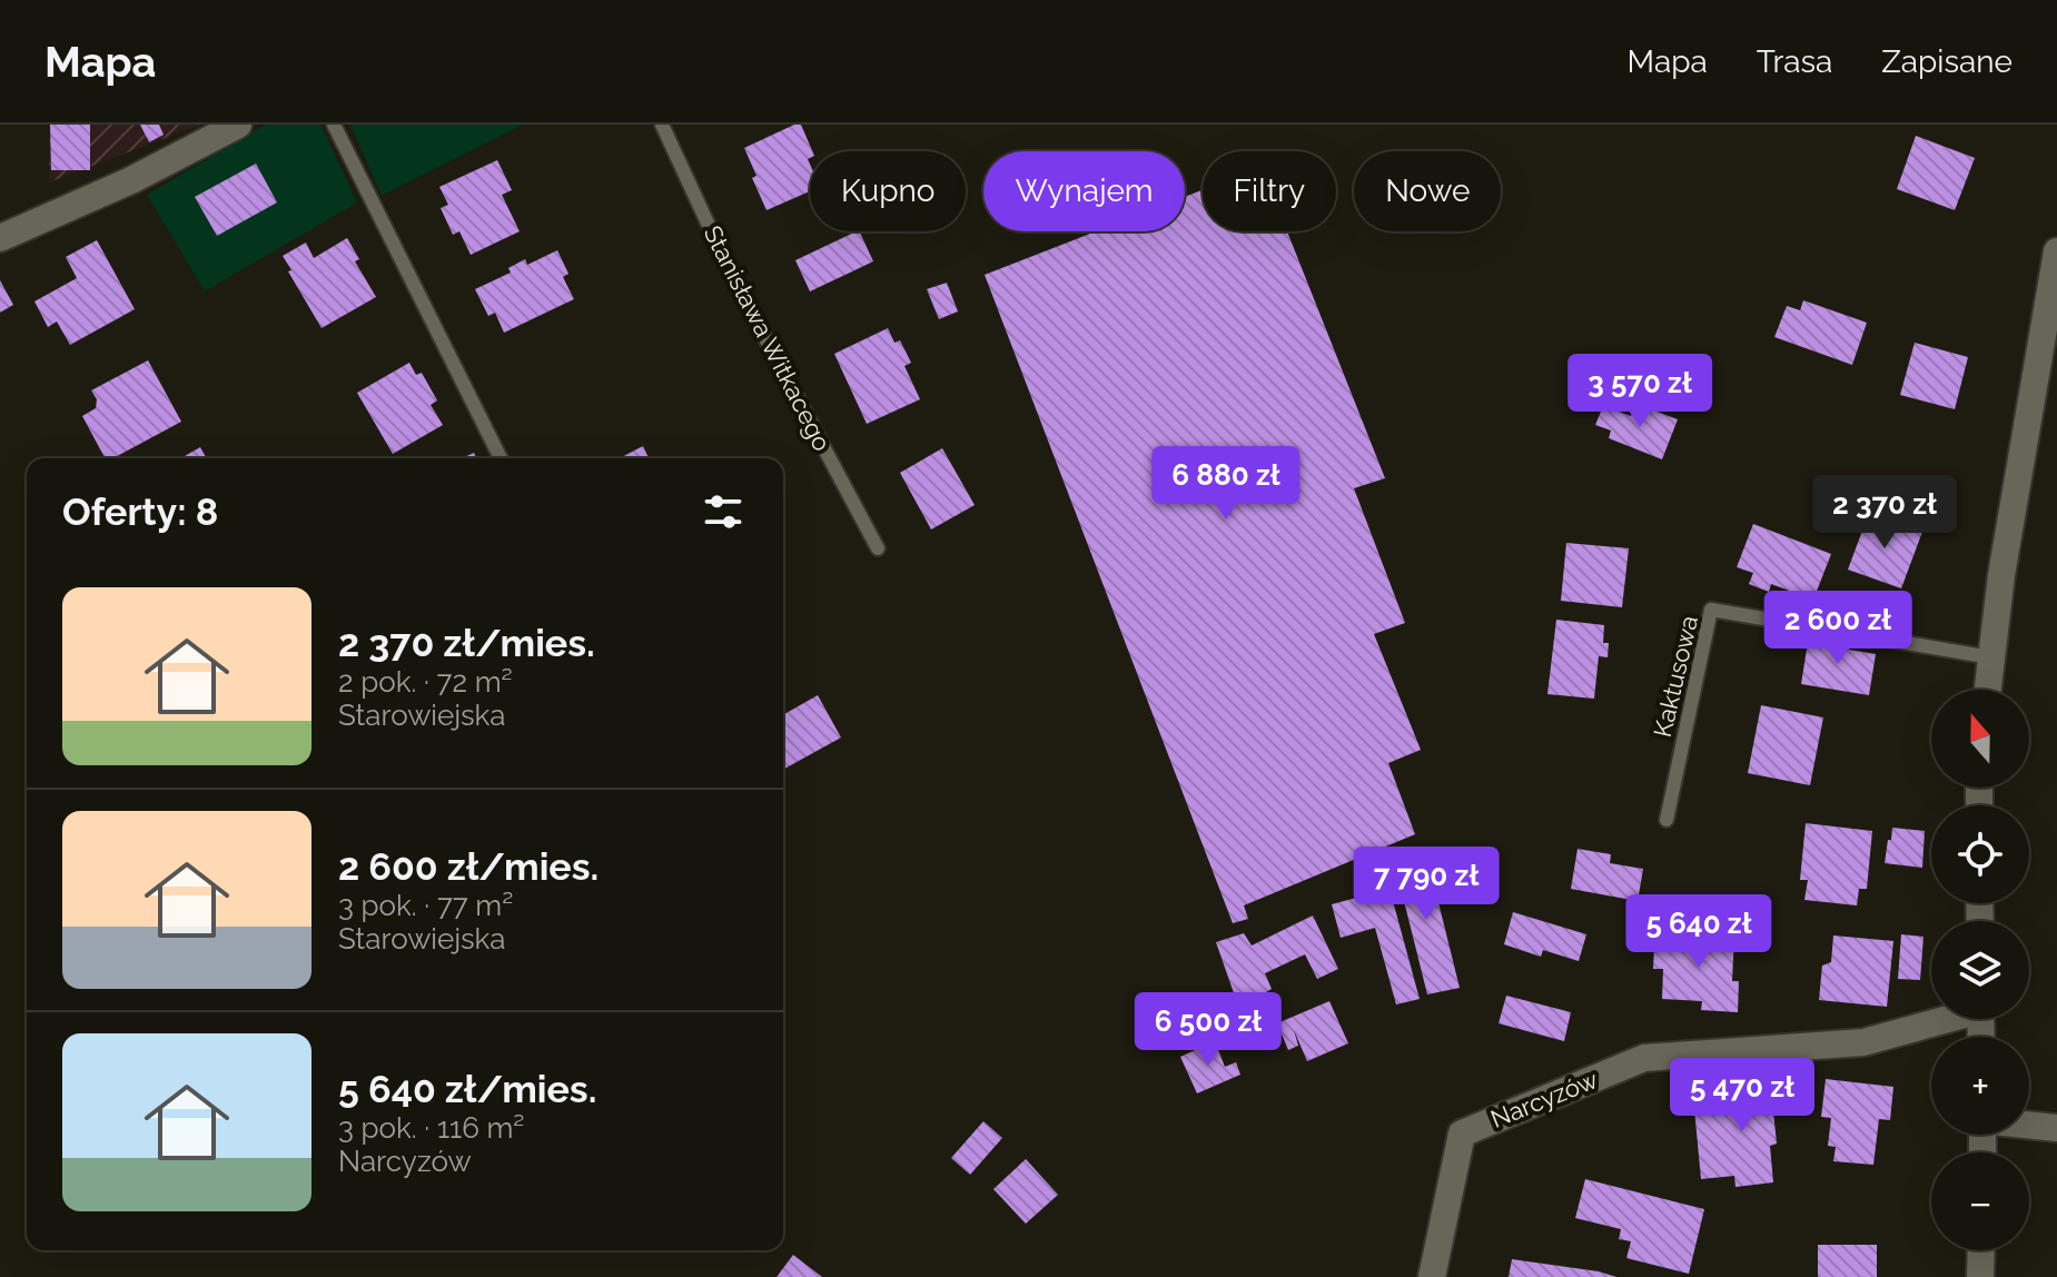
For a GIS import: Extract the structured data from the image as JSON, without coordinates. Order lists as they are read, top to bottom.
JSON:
{
  "streets": {
    "street": ["Narcyzów"],
    "lane": ["Stanisława Witkacego", "Kaktusowa"]
  },
  "north": "top",
  "page": {
    "header": "Mapa",
    "nav": ["Mapa", "Trasa", "Zapisane"],
    "chip": [
      "Kupno",
      "Wynajem",
      "Filtry",
      "Nowe"
    ],
    "price": [
      "3 570 zł",
      "6 880 zł",
      "2 370 zł",
      "2 600 zł",
      "7 790 zł",
      "5 640 zł",
      "6 500 zł",
      "5 470 zł"
    ],
    "heading": "Oferty: 8",
    "list": [
      {
        "name": "2 370 zł/mies.",
        "note": "2 pok. · 72 m² · Starowiejska"
      },
      {
        "name": "2 600 zł/mies.",
        "note": "3 pok. · 77 m² · Starowiejska"
      },
      {
        "name": "5 640 zł/mies.",
        "note": "3 pok. · 116 m² · Narcyzów"
      }
    ],
    "map_buttons": ["+", "−"]
  }
}
